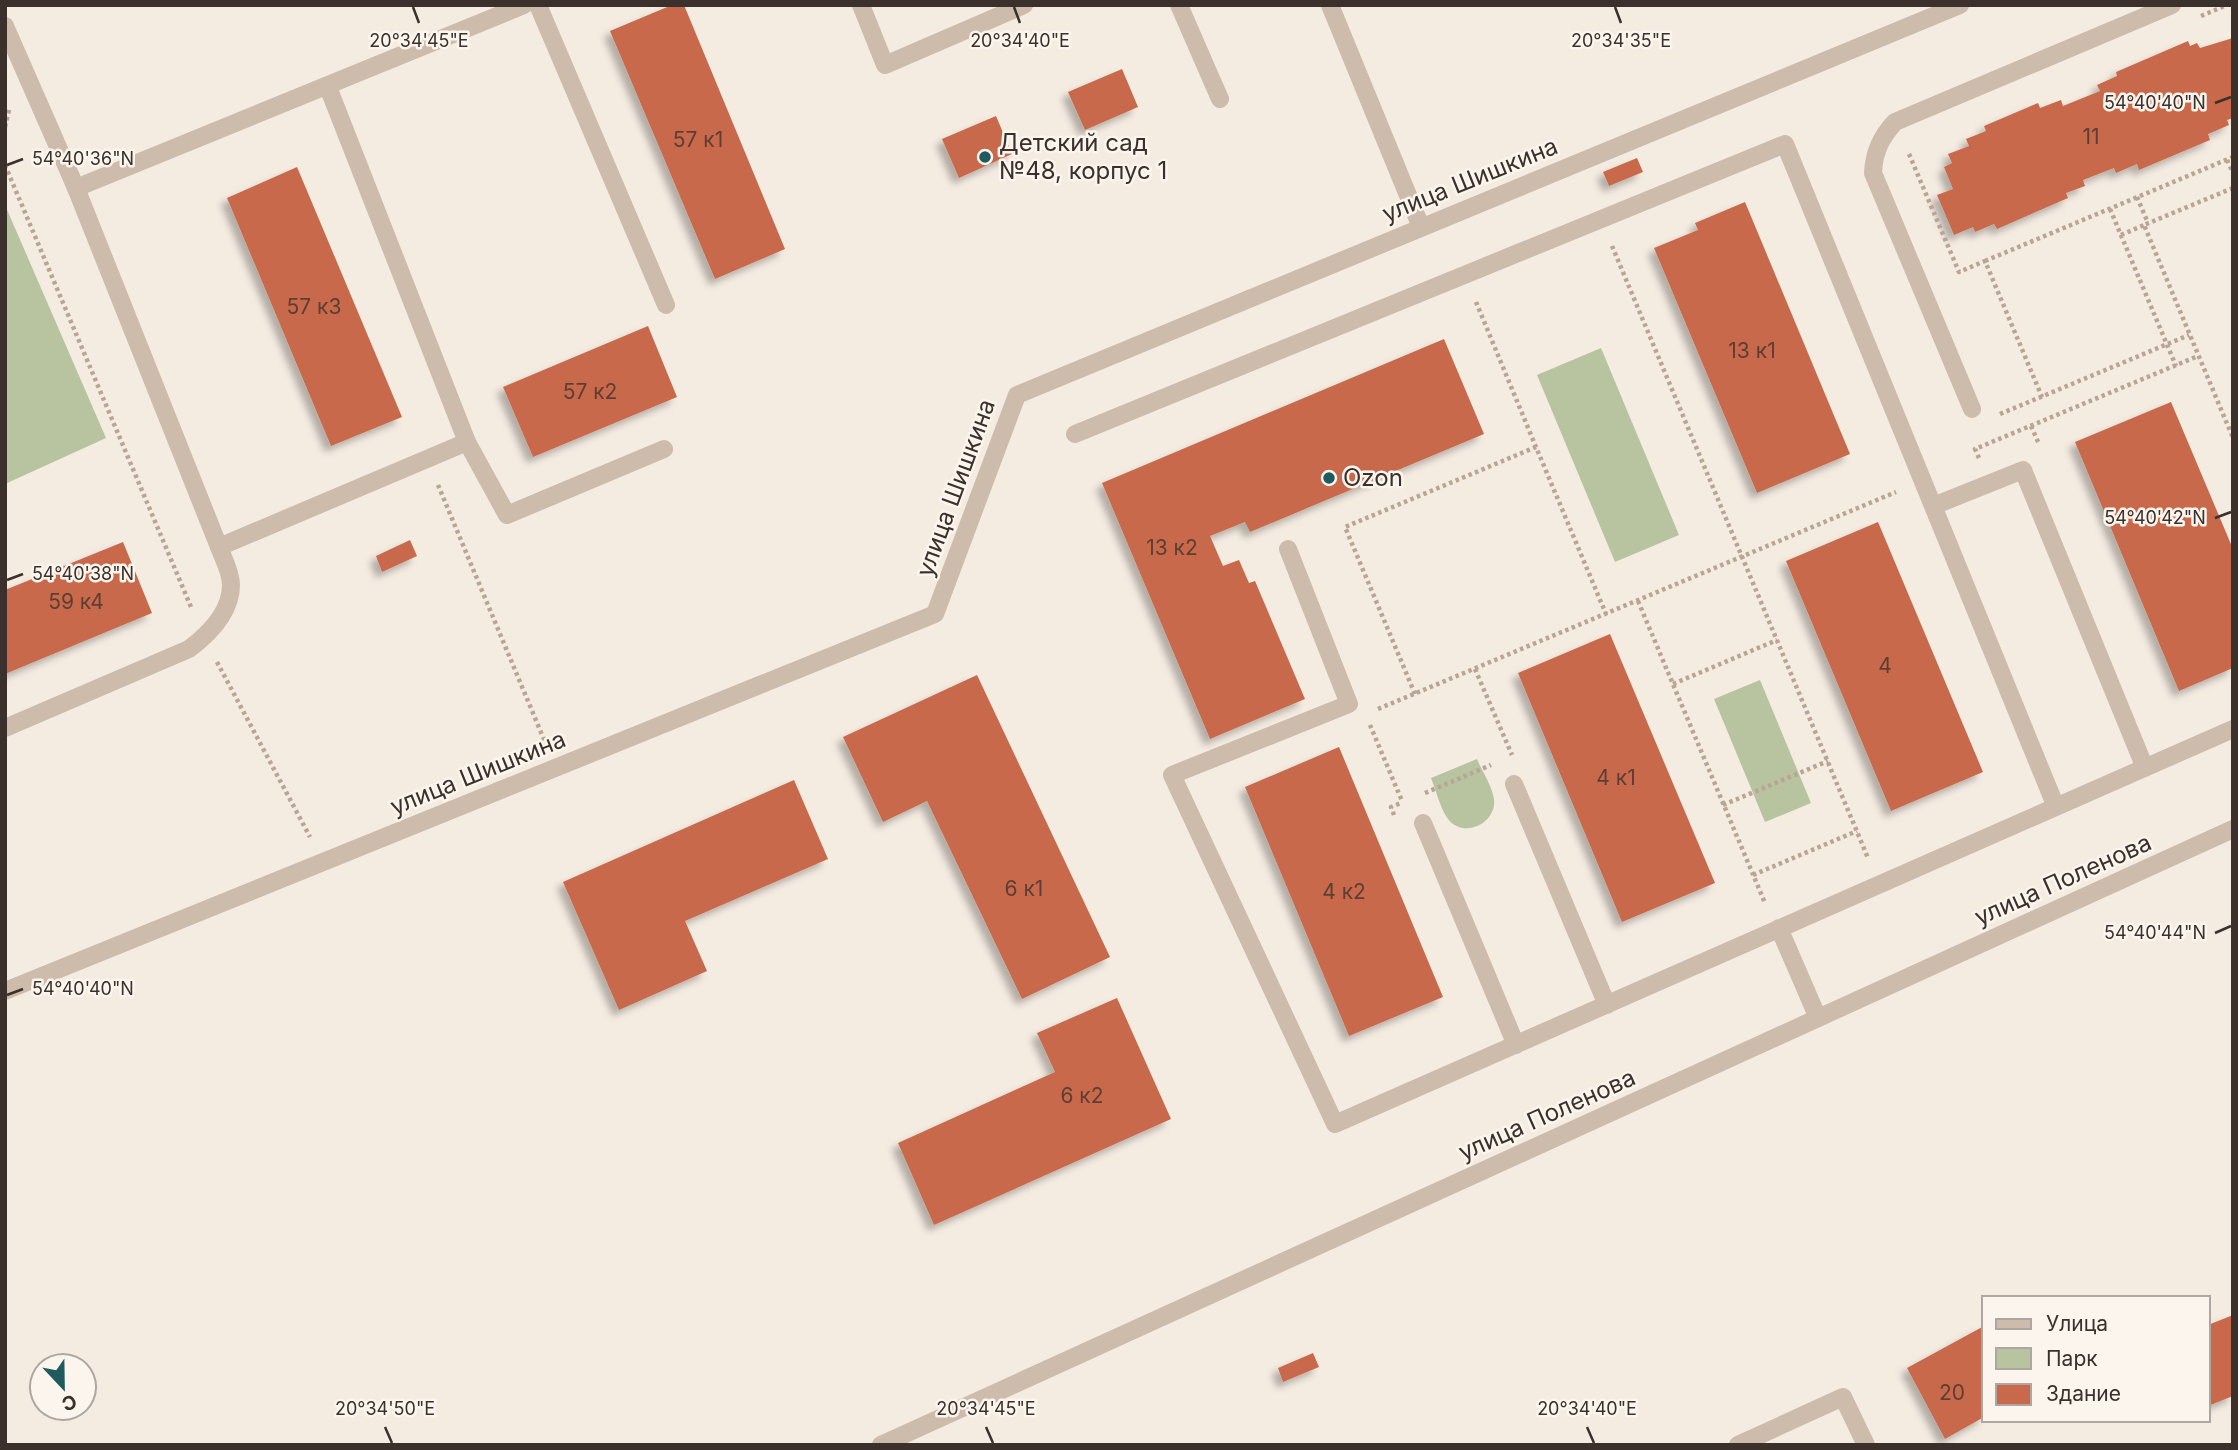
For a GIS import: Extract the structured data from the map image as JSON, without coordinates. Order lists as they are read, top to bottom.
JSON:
{
  "streets": {
    "street": ["улица Шишкина", "улица Поленова"]
  },
  "places": ["Детский сад №48, корпус 1", "Ozon"],
  "house_numbers": [
    "11",
    "57 к1",
    "57 к3",
    "13 к1",
    "57 к2",
    "13 к2",
    "59 к4",
    "4",
    "4 к1",
    "6 к1",
    "4 к2",
    "6 к2",
    "20"
  ],
  "legend": ["Улица", "Парк", "Здание"],
  "north": "bottom",
  "coordinates": [
    "20°34'45\"E",
    "20°34'40\"E",
    "20°34'35\"E",
    "54°40'40\"N",
    "54°40'36\"N",
    "54°40'42\"N",
    "54°40'38\"N",
    "54°40'44\"N",
    "20°34'50\"E"
  ]
}
